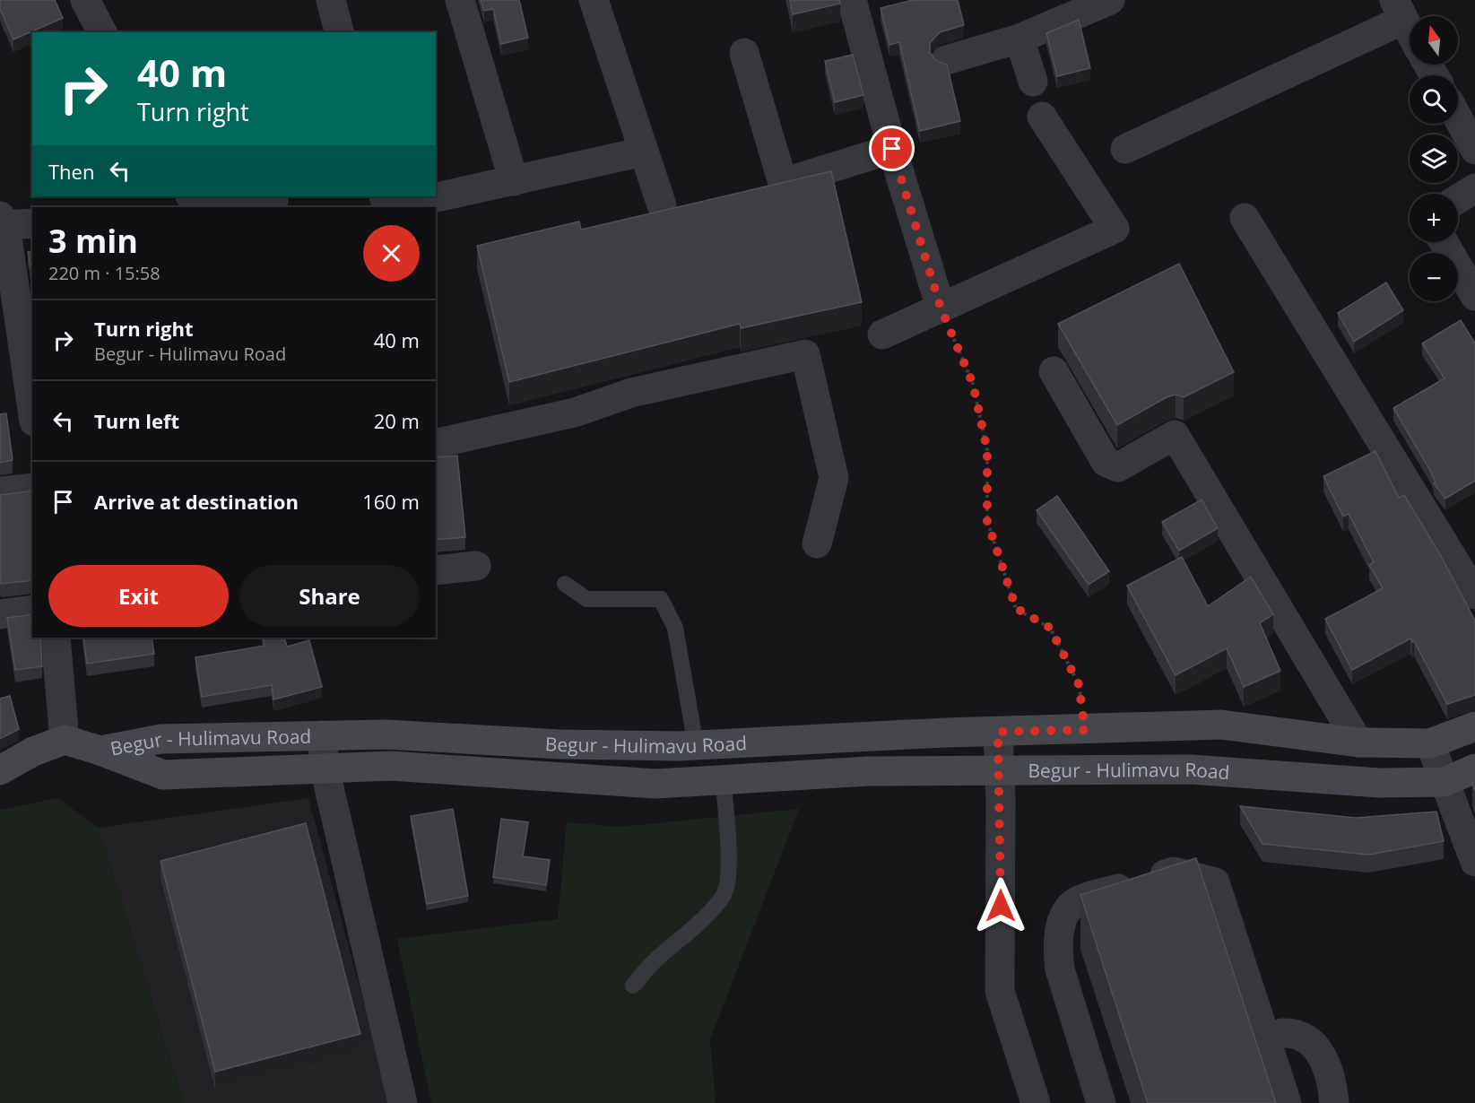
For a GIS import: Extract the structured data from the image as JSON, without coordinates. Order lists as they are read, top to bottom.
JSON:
{
  "streets": {
    "main road": ["Begur - Hulimavu Road"]
  },
  "north": "top",
  "page": {
    "map_buttons": ["+", "−"],
    "turn": ["40 m", "Turn right"],
    "then": "Then",
    "heading": ["3 min", "220 m · 15:58"],
    "list": [
      {
        "name": "Turn right",
        "note": "Begur - Hulimavu Road",
        "value": "40 m"
      },
      {
        "name": "Turn left",
        "value": "20 m"
      },
      {
        "name": "Arrive at destination",
        "value": "160 m"
      }
    ],
    "buttons": ["Exit", "Share"]
  }
}
